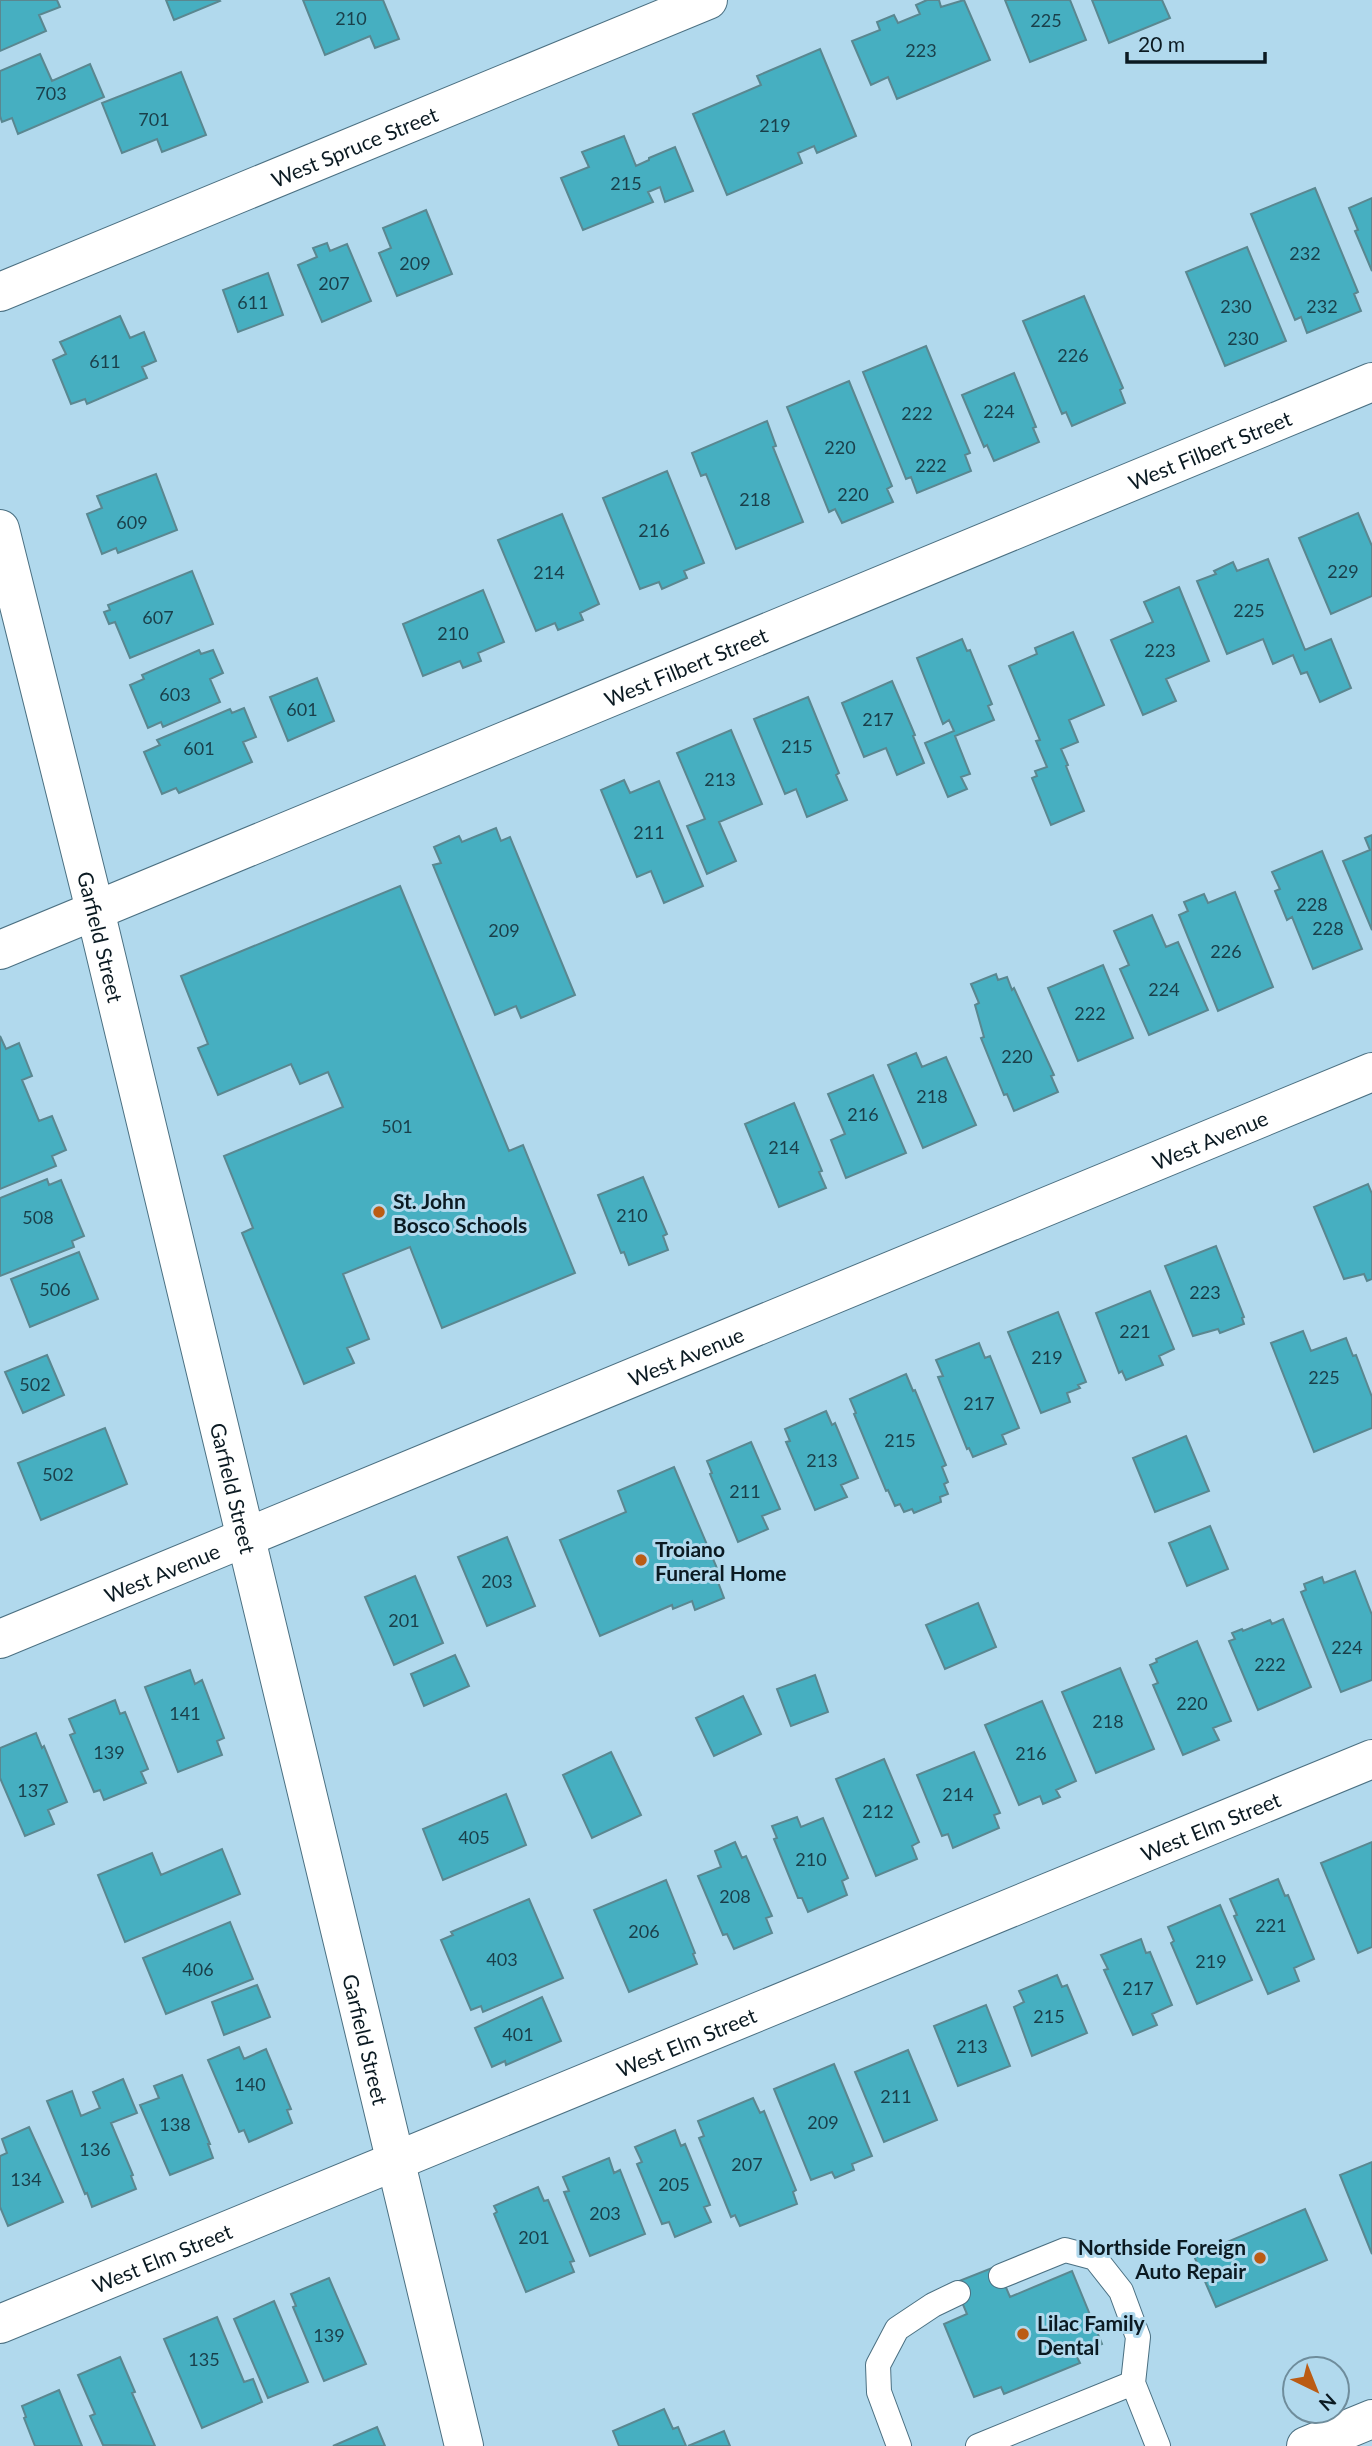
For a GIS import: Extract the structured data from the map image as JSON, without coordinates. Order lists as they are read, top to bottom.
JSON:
{
  "streets": {
    "street": [
      "West Spruce Street",
      "West Filbert Street",
      "Garfield Street",
      "West Avenue",
      "West Elm Street"
    ]
  },
  "crossings": [
    ["West Filbert Street", "Garfield Street"],
    ["Garfield Street", "West Avenue"],
    ["Garfield Street", "West Elm Street"]
  ],
  "places": [
    "St. John Bosco Schools",
    "Troiano Funeral Home",
    "Northside Foreign Auto Repair",
    "Lilac Family Dental"
  ],
  "house_numbers": [
    "210",
    "225",
    "223",
    "703",
    "701",
    "219",
    "215",
    "232",
    "209",
    "207",
    "611",
    "230",
    "232",
    "230",
    "226",
    "611",
    "224",
    "222",
    "220",
    "222",
    "220",
    "218",
    "609",
    "216",
    "229",
    "214",
    "225",
    "607",
    "210",
    "223",
    "603",
    "601",
    "217",
    "215",
    "601",
    "213",
    "211",
    "228",
    "228",
    "209",
    "226",
    "224",
    "222",
    "220",
    "218",
    "216",
    "501",
    "214",
    "210",
    "508",
    "506",
    "223",
    "221",
    "219",
    "225",
    "502",
    "217",
    "215",
    "213",
    "502",
    "211",
    "203",
    "201",
    "224",
    "222",
    "220",
    "141",
    "218",
    "139",
    "216",
    "137",
    "214",
    "212",
    "405",
    "210",
    "208",
    "221",
    "206",
    "403",
    "219",
    "406",
    "217",
    "215",
    "401",
    "213",
    "140",
    "211",
    "209",
    "138",
    "136",
    "207",
    "134",
    "205",
    "203",
    "201",
    "139",
    "135"
  ],
  "scale_bar": "20 m",
  "north": "bottom right"
}
